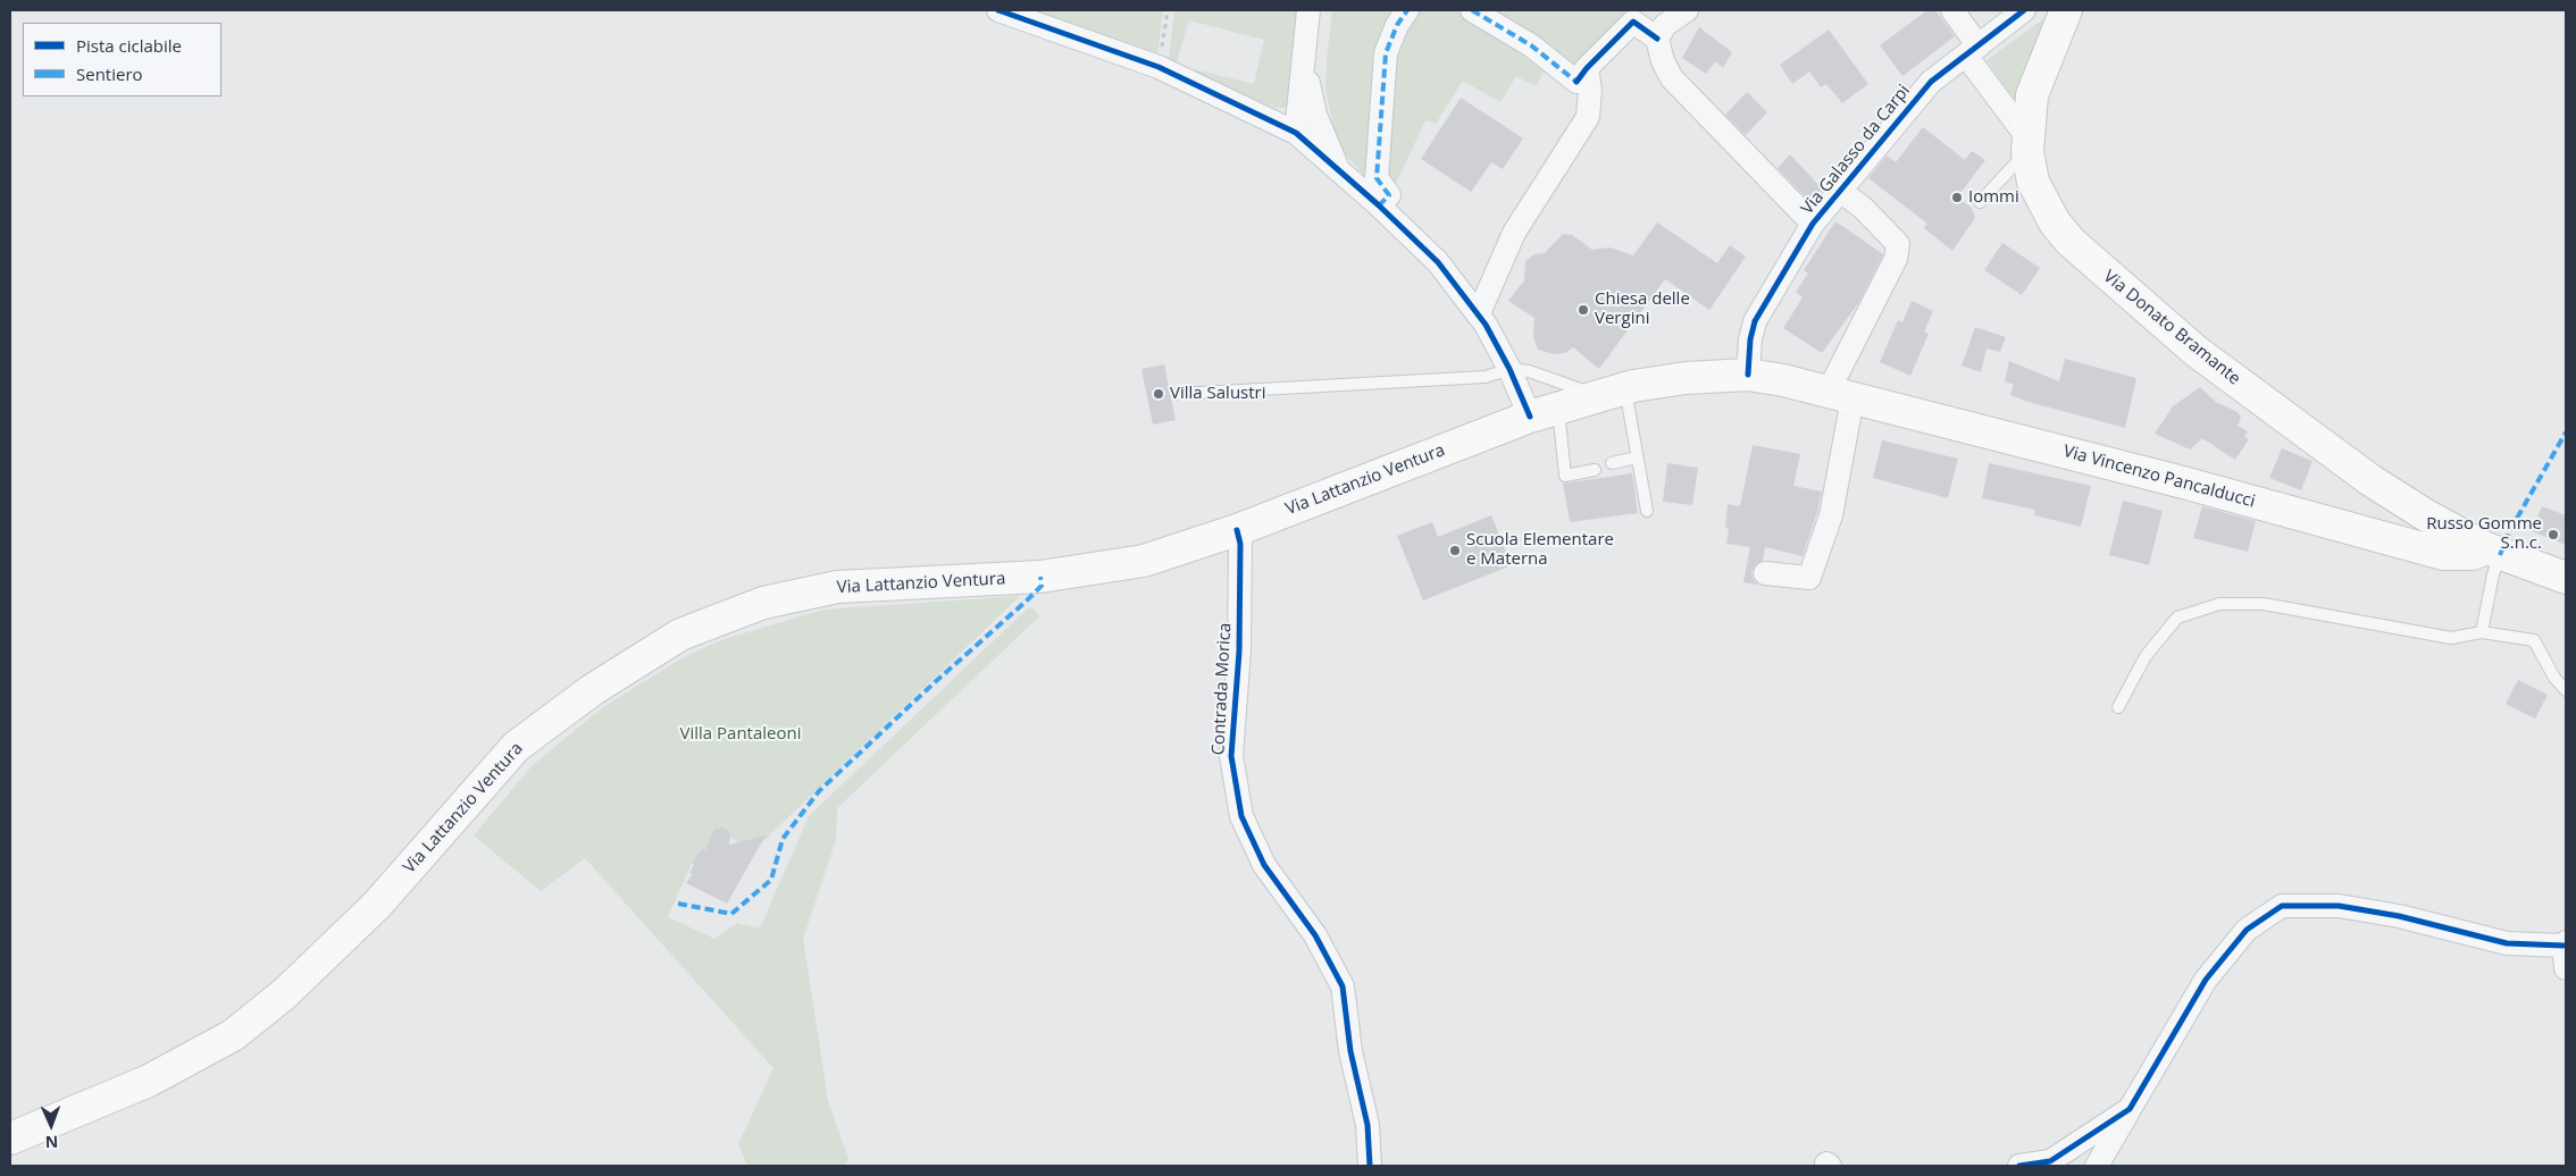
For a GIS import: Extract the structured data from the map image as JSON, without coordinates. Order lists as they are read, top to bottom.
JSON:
{
  "streets": {
    "main road": ["Via Donato Bramante", "Via Vincenzo Pancalducci", "Via Lattanzio Ventura"],
    "street": ["Via Galasso da Carpi", "Contrada Morica"]
  },
  "crossings": [
    ["Via Galasso da Carpi", "Via Vincenzo Pancalducci"],
    ["Via Galasso da Carpi", "Via Lattanzio Ventura"],
    ["Via Donato Bramante", "Via Vincenzo Pancalducci"],
    ["Via Vincenzo Pancalducci", "Via Lattanzio Ventura"],
    ["Via Lattanzio Ventura", "Contrada Morica"]
  ],
  "parks": ["Villa Pantaleoni"],
  "places": [
    "Iommi",
    "Chiesa delle Vergini",
    "Villa Salustri",
    "Russo Gomme S.n.c.",
    "Scuola Elementare e Materna"
  ],
  "legend": ["Pista ciclabile", "Sentiero"],
  "north": "bottom"
}
